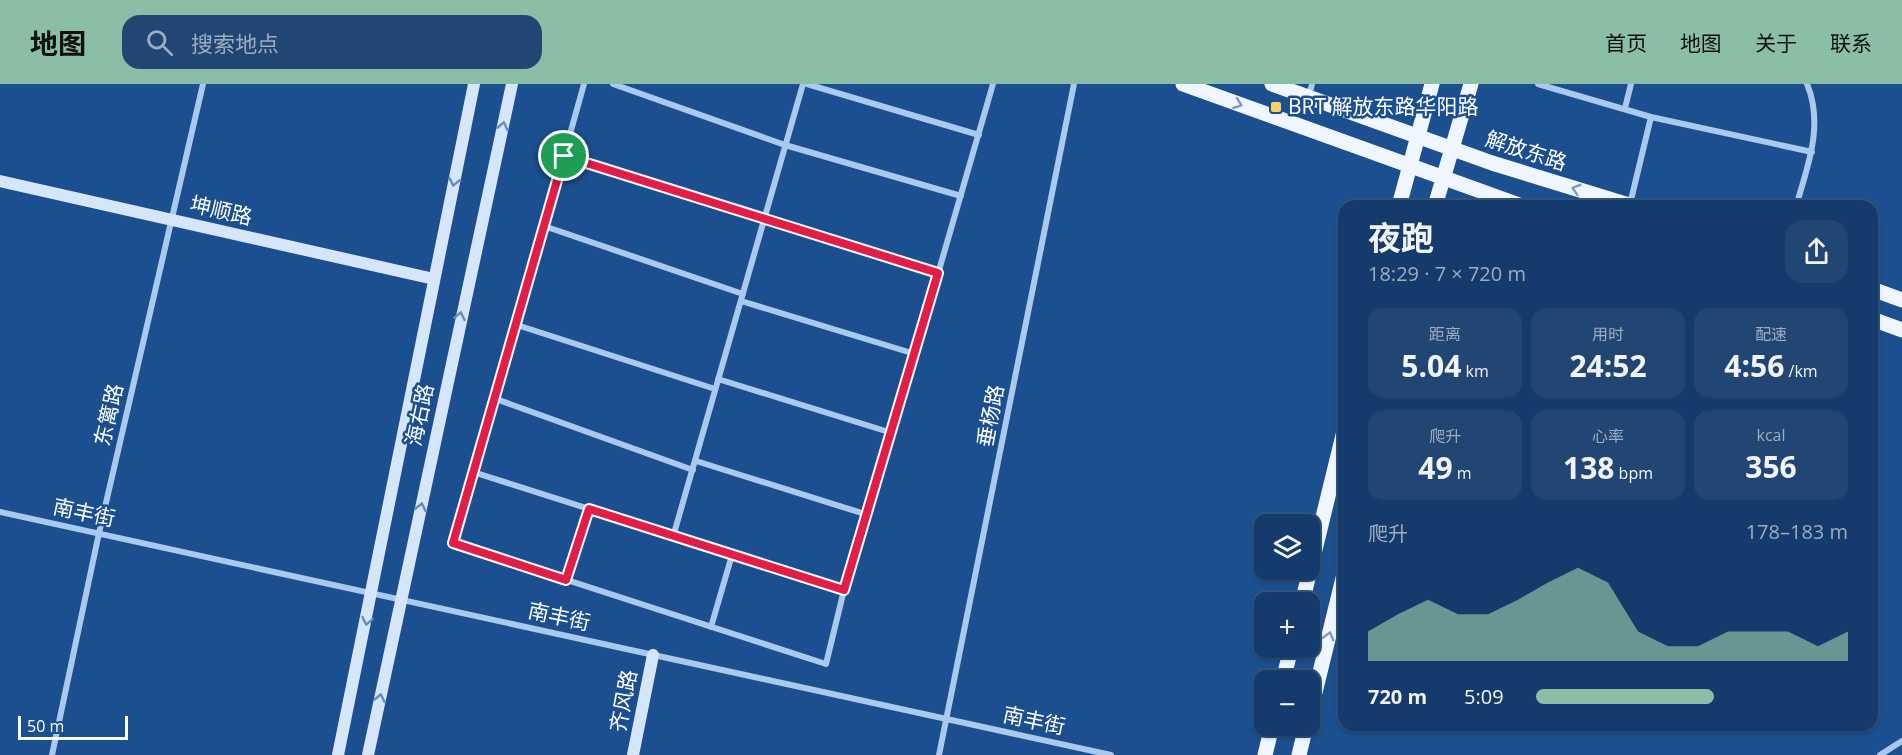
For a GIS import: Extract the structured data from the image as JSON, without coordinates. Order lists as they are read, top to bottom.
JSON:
{
  "streets": {
    "main road": [
      "解放东路",
      "坤顺路",
      "海右路",
      "齐风路"
    ],
    "street": ["东篱路", "垂杨路", "南丰街"]
  },
  "crossings": [
    ["坤顺路", "东篱路"],
    ["坤顺路", "海右路"],
    ["东篱路", "南丰街"],
    ["海右路", "南丰街"],
    ["垂杨路", "南丰街"],
    ["南丰街", "齐风路"]
  ],
  "places": {
    "transit": ["BRT 解放东路华阳路"]
  },
  "scale_bar": "50 m",
  "page": {
    "header": "地图",
    "search": "搜索地点",
    "nav": [
      "首页",
      "地图",
      "关于",
      "联系"
    ],
    "heading": ["夜跑", "18:29 · 7 × 720 m"],
    "stats": [
      ["距离", "5.04 km"],
      ["用时", "24:52"],
      ["配速", "4:56 /km"],
      ["爬升", "49 m"],
      ["心率", "138 bpm"],
      ["kcal", "356"]
    ],
    "chart": ["爬升", "178–183 m"],
    "map_buttons": ["+", "−"],
    "list": [
      {
        "name": "720 m",
        "note": "5:09"
      }
    ],
    "scale": "50 m"
  }
}
